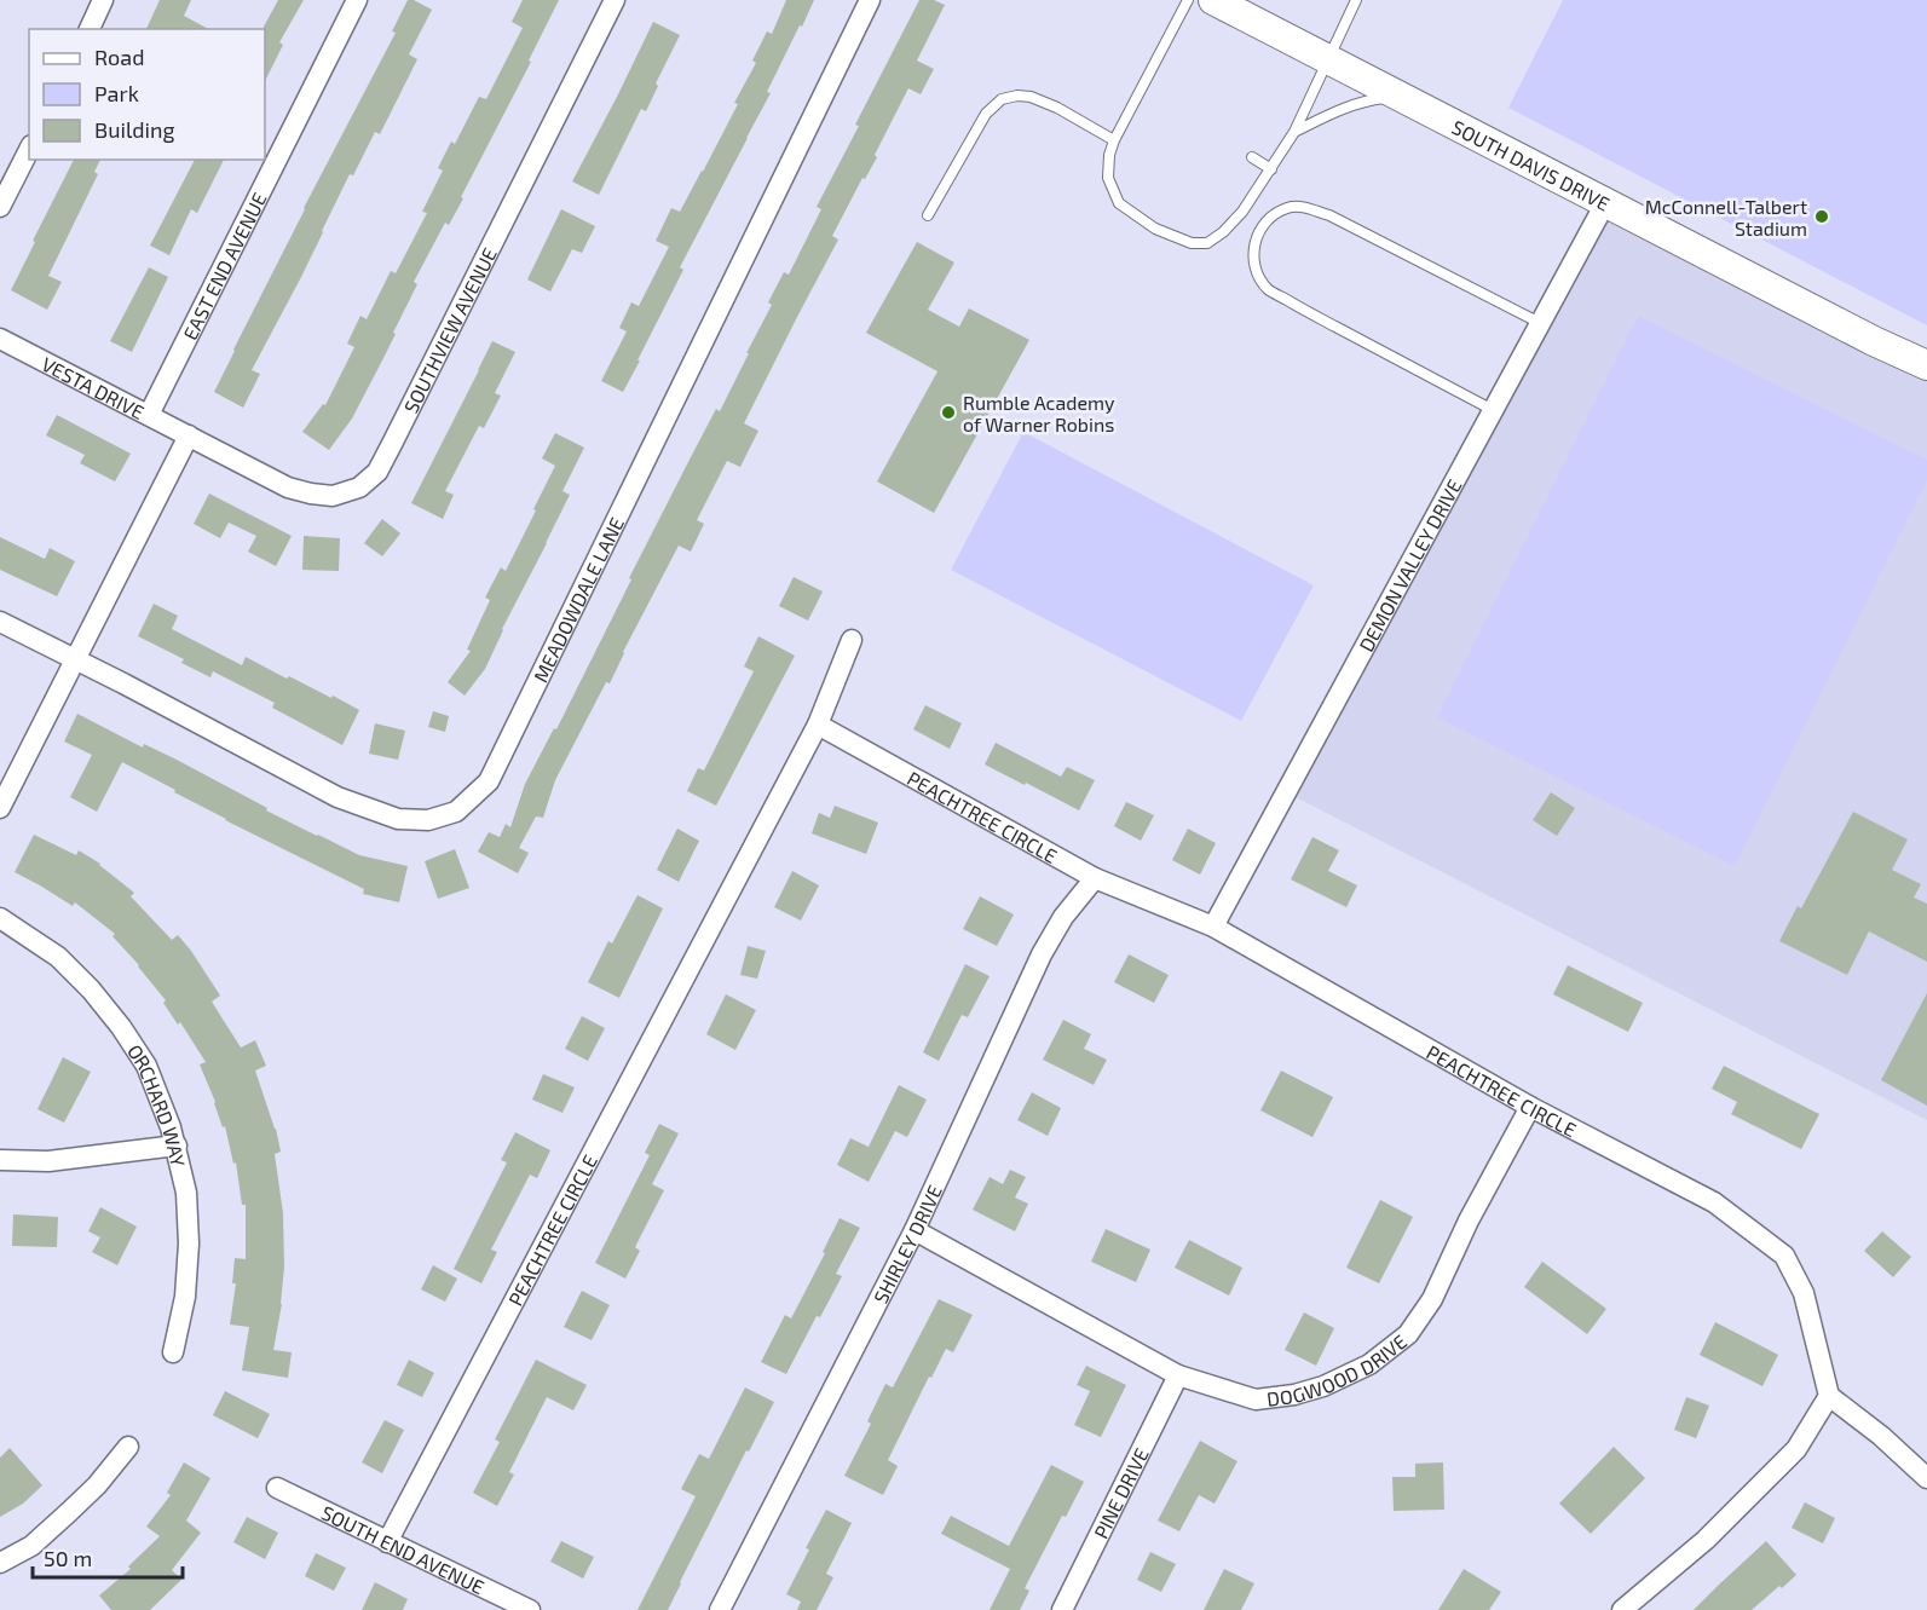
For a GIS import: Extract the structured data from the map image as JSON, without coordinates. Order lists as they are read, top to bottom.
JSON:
{
  "streets": {
    "street": [
      "SOUTH DAVIS DRIVE",
      "EAST END AVENUE",
      "SOUTHVIEW AVENUE",
      "VESTA DRIVE",
      "DEMON VALLEY DRIVE",
      "MEADOWDALE LANE",
      "PEACHTREE CIRCLE",
      "ORCHARD WAY",
      "SHIRLEY DRIVE",
      "DOGWOOD DRIVE",
      "PINE DRIVE",
      "SOUTH END AVENUE"
    ]
  },
  "crossings": [
    ["SOUTH DAVIS DRIVE", "DEMON VALLEY DRIVE"],
    ["EAST END AVENUE", "VESTA DRIVE"],
    ["SOUTHVIEW AVENUE", "VESTA DRIVE"],
    ["DEMON VALLEY DRIVE", "PEACHTREE CIRCLE"],
    ["PEACHTREE CIRCLE", "SHIRLEY DRIVE"],
    ["PEACHTREE CIRCLE", "DOGWOOD DRIVE"],
    ["PEACHTREE CIRCLE", "SOUTH END AVENUE"],
    ["SHIRLEY DRIVE", "DOGWOOD DRIVE"],
    ["DOGWOOD DRIVE", "PINE DRIVE"]
  ],
  "places": ["McConnell-Talbert Stadium", "Rumble Academy of Warner Robins"],
  "legend": ["Road", "Park", "Building"],
  "scale_bar": "50 m"
}
